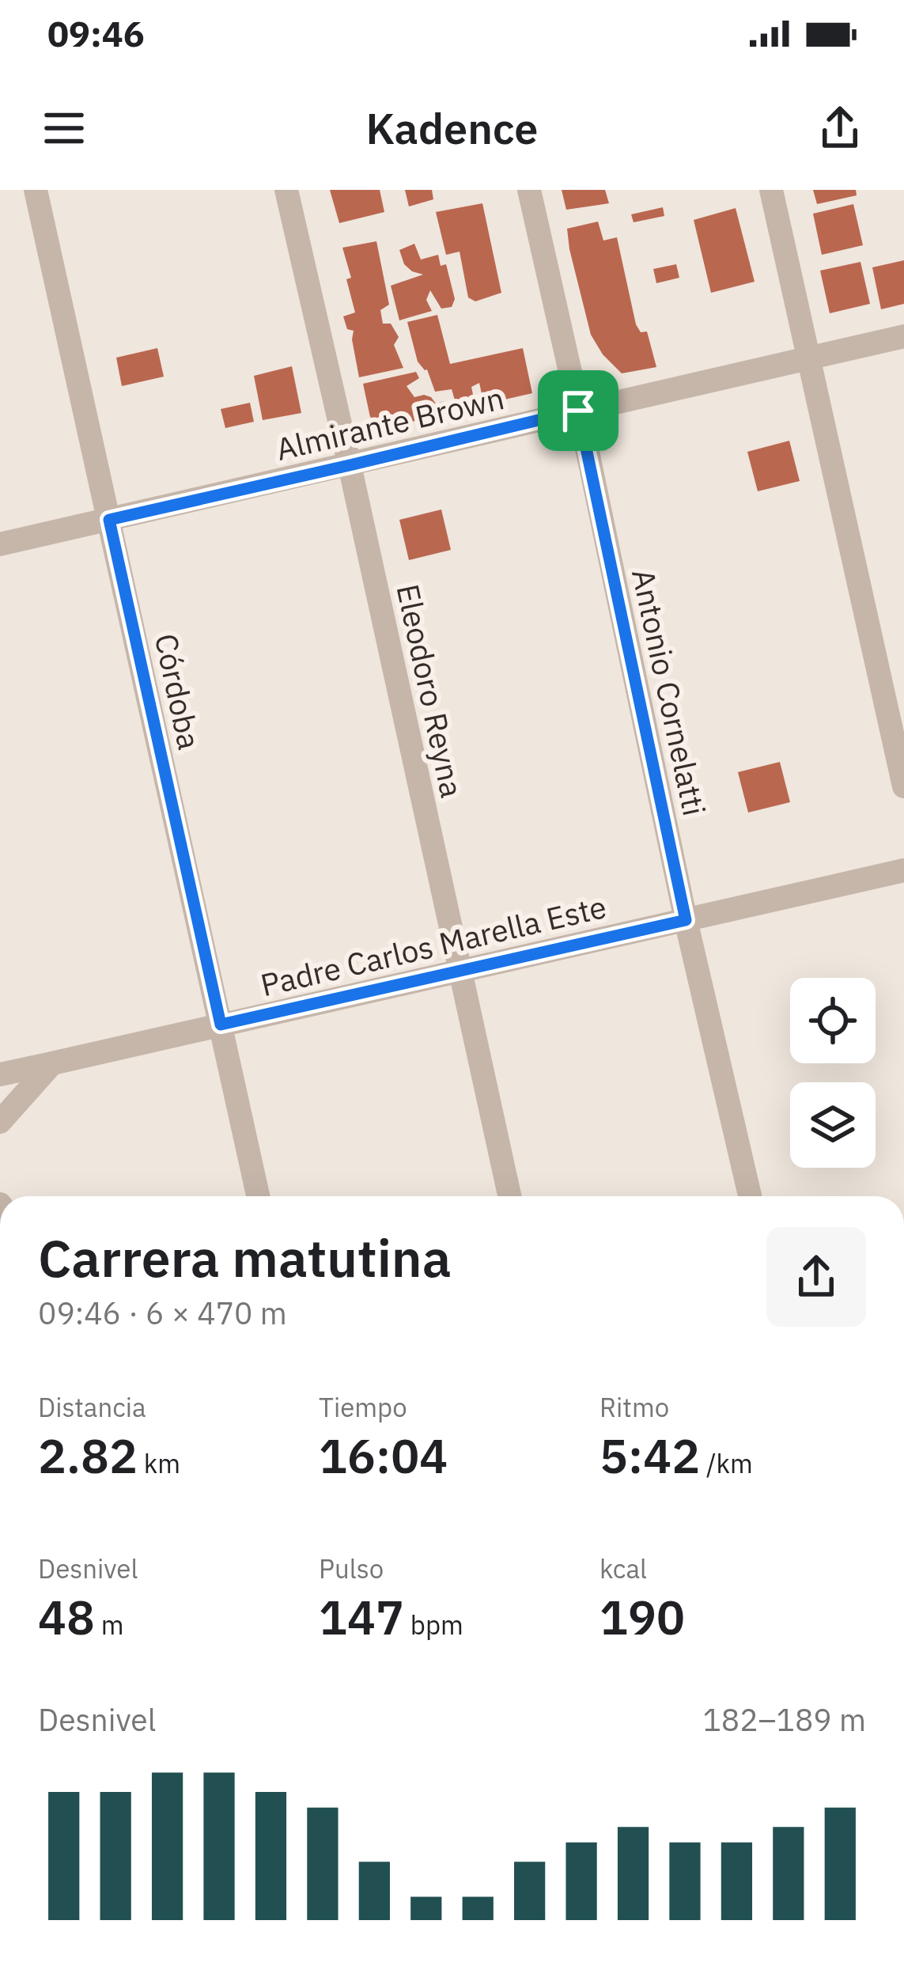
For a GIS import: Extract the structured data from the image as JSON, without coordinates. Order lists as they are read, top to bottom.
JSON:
{
  "streets": {
    "street": [
      "Almirante Brown",
      "Eleodoro Reyna",
      "Córdoba",
      "Antonio Cornelatti",
      "Padre Carlos Marella Este"
    ]
  },
  "crossings": [
    ["Almirante Brown", "Eleodoro Reyna"],
    ["Almirante Brown", "Córdoba"],
    ["Almirante Brown", "Antonio Cornelatti"],
    ["Eleodoro Reyna", "Padre Carlos Marella Este"],
    ["Córdoba", "Padre Carlos Marella Este"],
    ["Antonio Cornelatti", "Padre Carlos Marella Este"]
  ],
  "page": {
    "status": "09:46",
    "header": "Kadence",
    "heading": ["Carrera matutina", "09:46 · 6 × 470 m"],
    "stats": [
      ["Distancia", "2.82 km"],
      ["Tiempo", "16:04"],
      ["Ritmo", "5:42 /km"],
      ["Desnivel", "48 m"],
      ["Pulso", "147 bpm"],
      ["kcal", "190"]
    ],
    "chart": ["Desnivel", "182–189 m"]
  }
}
